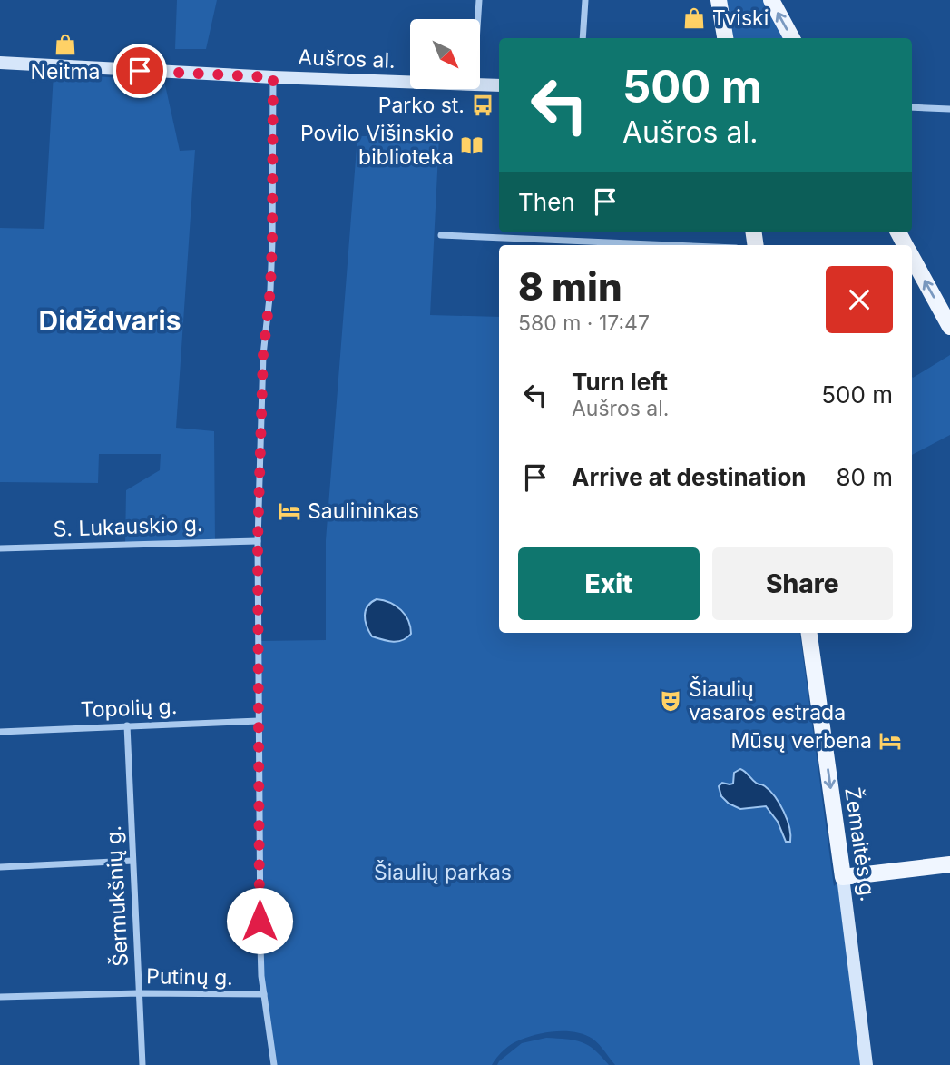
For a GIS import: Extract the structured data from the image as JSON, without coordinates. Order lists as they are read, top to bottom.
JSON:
{
  "streets": {
    "main road": ["Aušros al.", "Žemaitės g."],
    "street": [
      "S. Lukauskio g.",
      "Topolių g.",
      "Šermukšnių g.",
      "Putinų g."
    ]
  },
  "crossings": [
    ["Topolių g.", "Šermukšnių g."],
    ["Šermukšnių g.", "Putinų g."]
  ],
  "one_way": ["Žemaitės g."],
  "districts": ["Didždvaris"],
  "parks": ["Šiaulių parkas"],
  "places": {
    "shop": ["Tviski", "Neitma"],
    "bus stop": ["Parko st."],
    "library": ["Povilo Višinskio biblioteka"],
    "hotel": ["Saulininkas", "Mūsų verbena"],
    "theatre": ["Šiaulių vasaros estrada"]
  },
  "north": "bottom right",
  "page": {
    "turn": ["500 m", "Aušros al."],
    "then": "Then",
    "heading": ["8 min", "580 m · 17:47"],
    "list": [
      {
        "name": "Turn left",
        "note": "Aušros al.",
        "value": "500 m"
      },
      {
        "name": "Arrive at destination",
        "value": "80 m"
      }
    ],
    "buttons": ["Exit", "Share"]
  }
}
